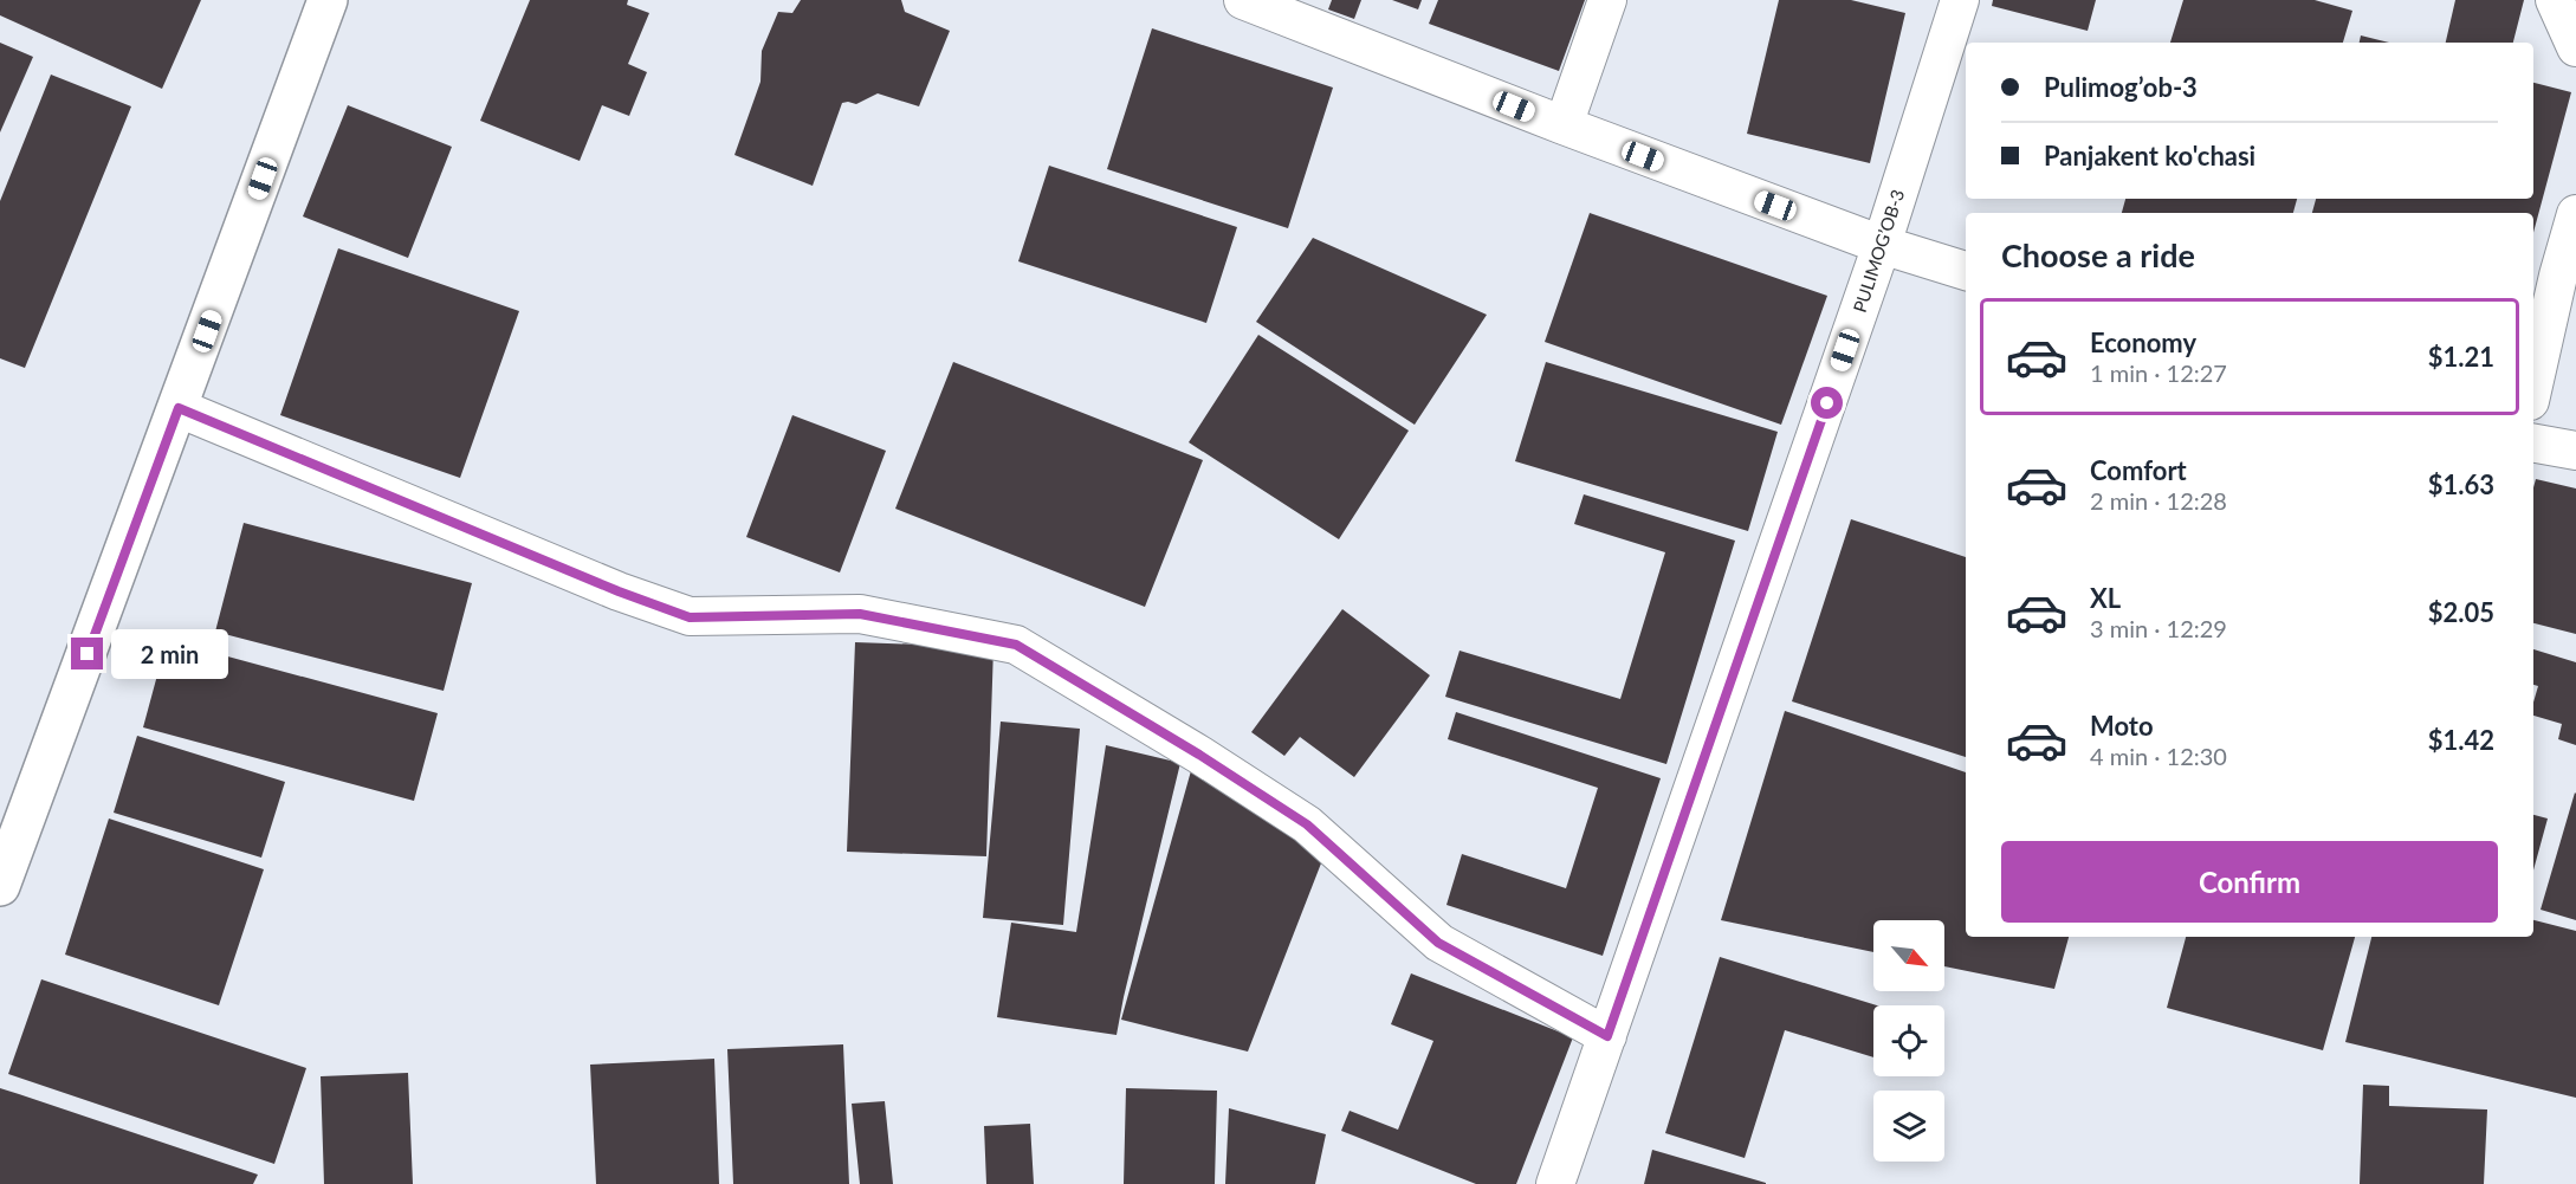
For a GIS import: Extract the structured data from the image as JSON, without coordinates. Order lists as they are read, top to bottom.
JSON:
{
  "streets": {
    "street": ["PULIMOG’OB-3"]
  },
  "north": "bottom right",
  "page": {
    "banner": ["Pulimog’ob-3", "Panjakent ko'chasi"],
    "heading": "Choose a ride",
    "list": [
      {
        "name": "Economy",
        "note": "1 min · 12:27",
        "value": "$1.21"
      },
      {
        "name": "Comfort",
        "note": "2 min · 12:28",
        "value": "$1.63"
      },
      {
        "name": "XL",
        "note": "3 min · 12:29",
        "value": "$2.05"
      },
      {
        "name": "Moto",
        "note": "4 min · 12:30",
        "value": "$1.42"
      }
    ],
    "bubble": "2 min",
    "buttons": "Confirm"
  }
}
